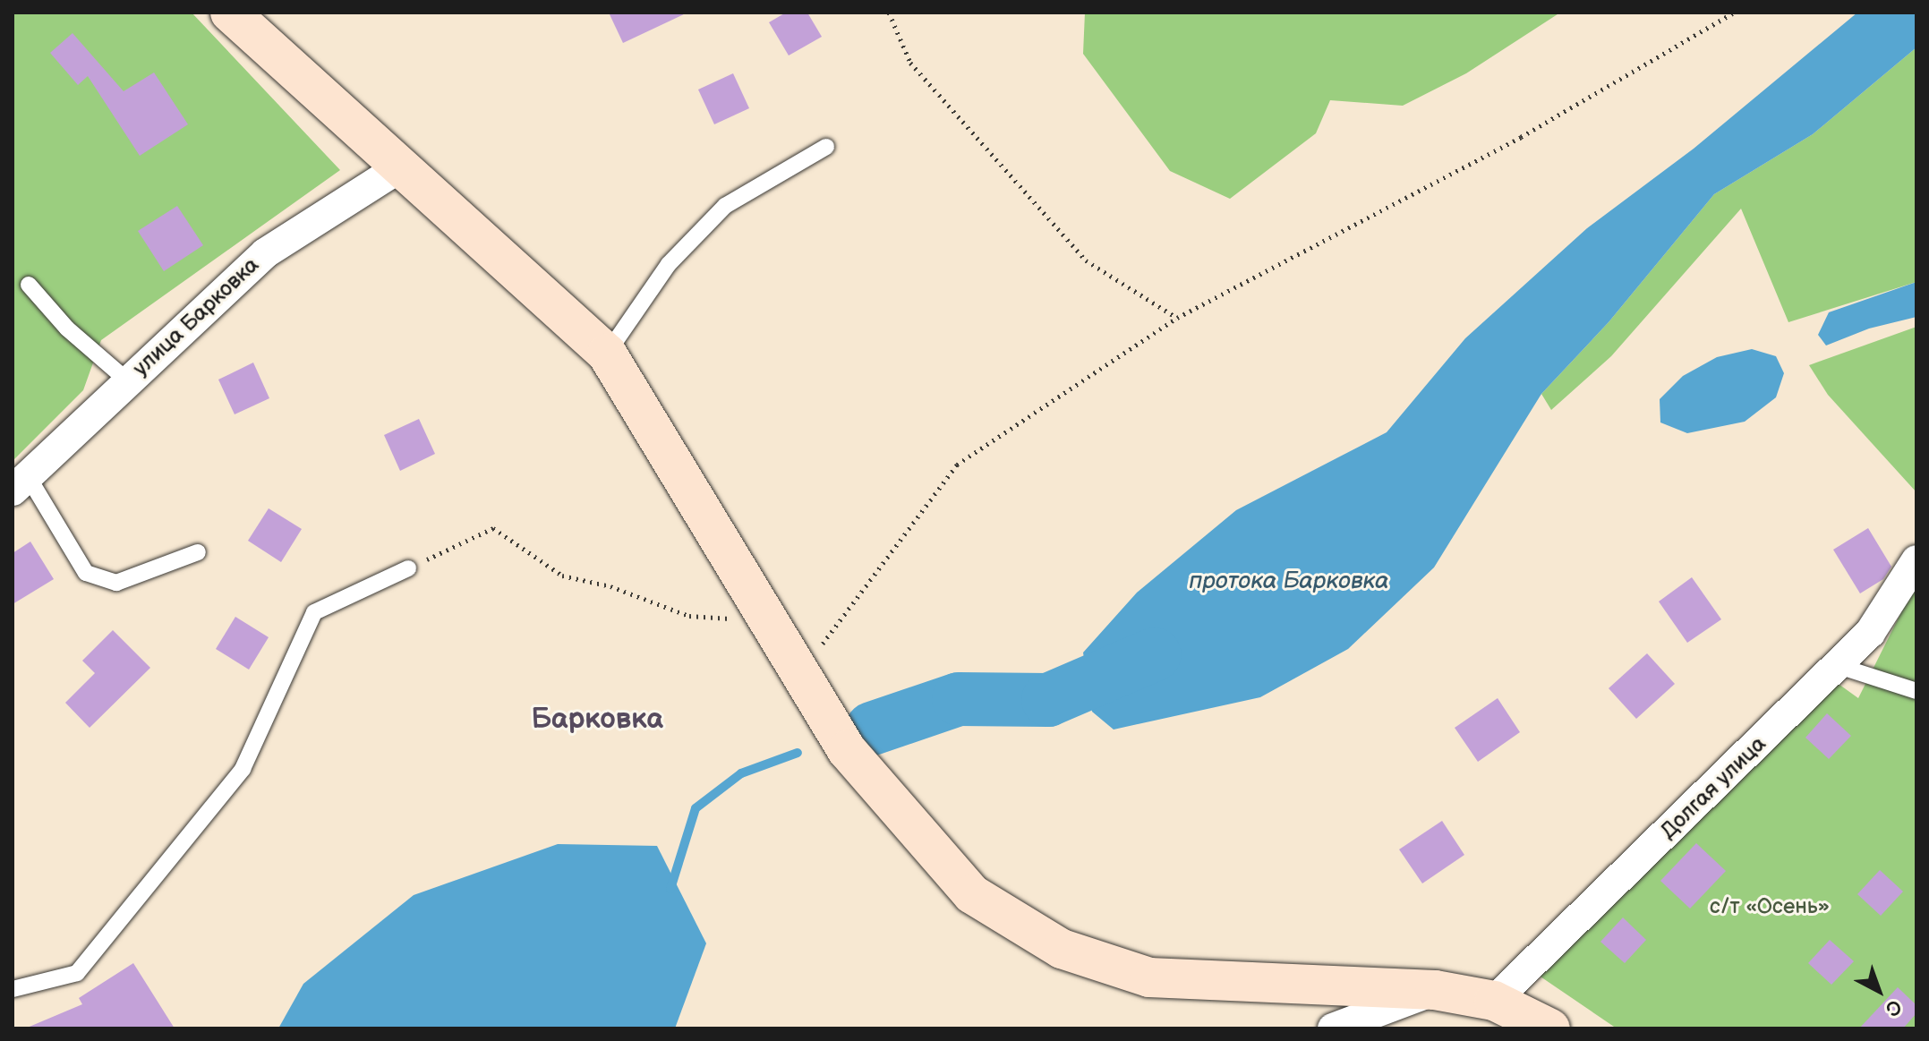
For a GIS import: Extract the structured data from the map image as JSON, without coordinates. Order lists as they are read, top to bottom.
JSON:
{
  "streets": {
    "street": ["улица Барковка", "Долгая улица"]
  },
  "districts": ["Барковка"],
  "water": ["протока Барковка"],
  "parks": ["с/т «Осень»"],
  "north": "bottom right"
}
